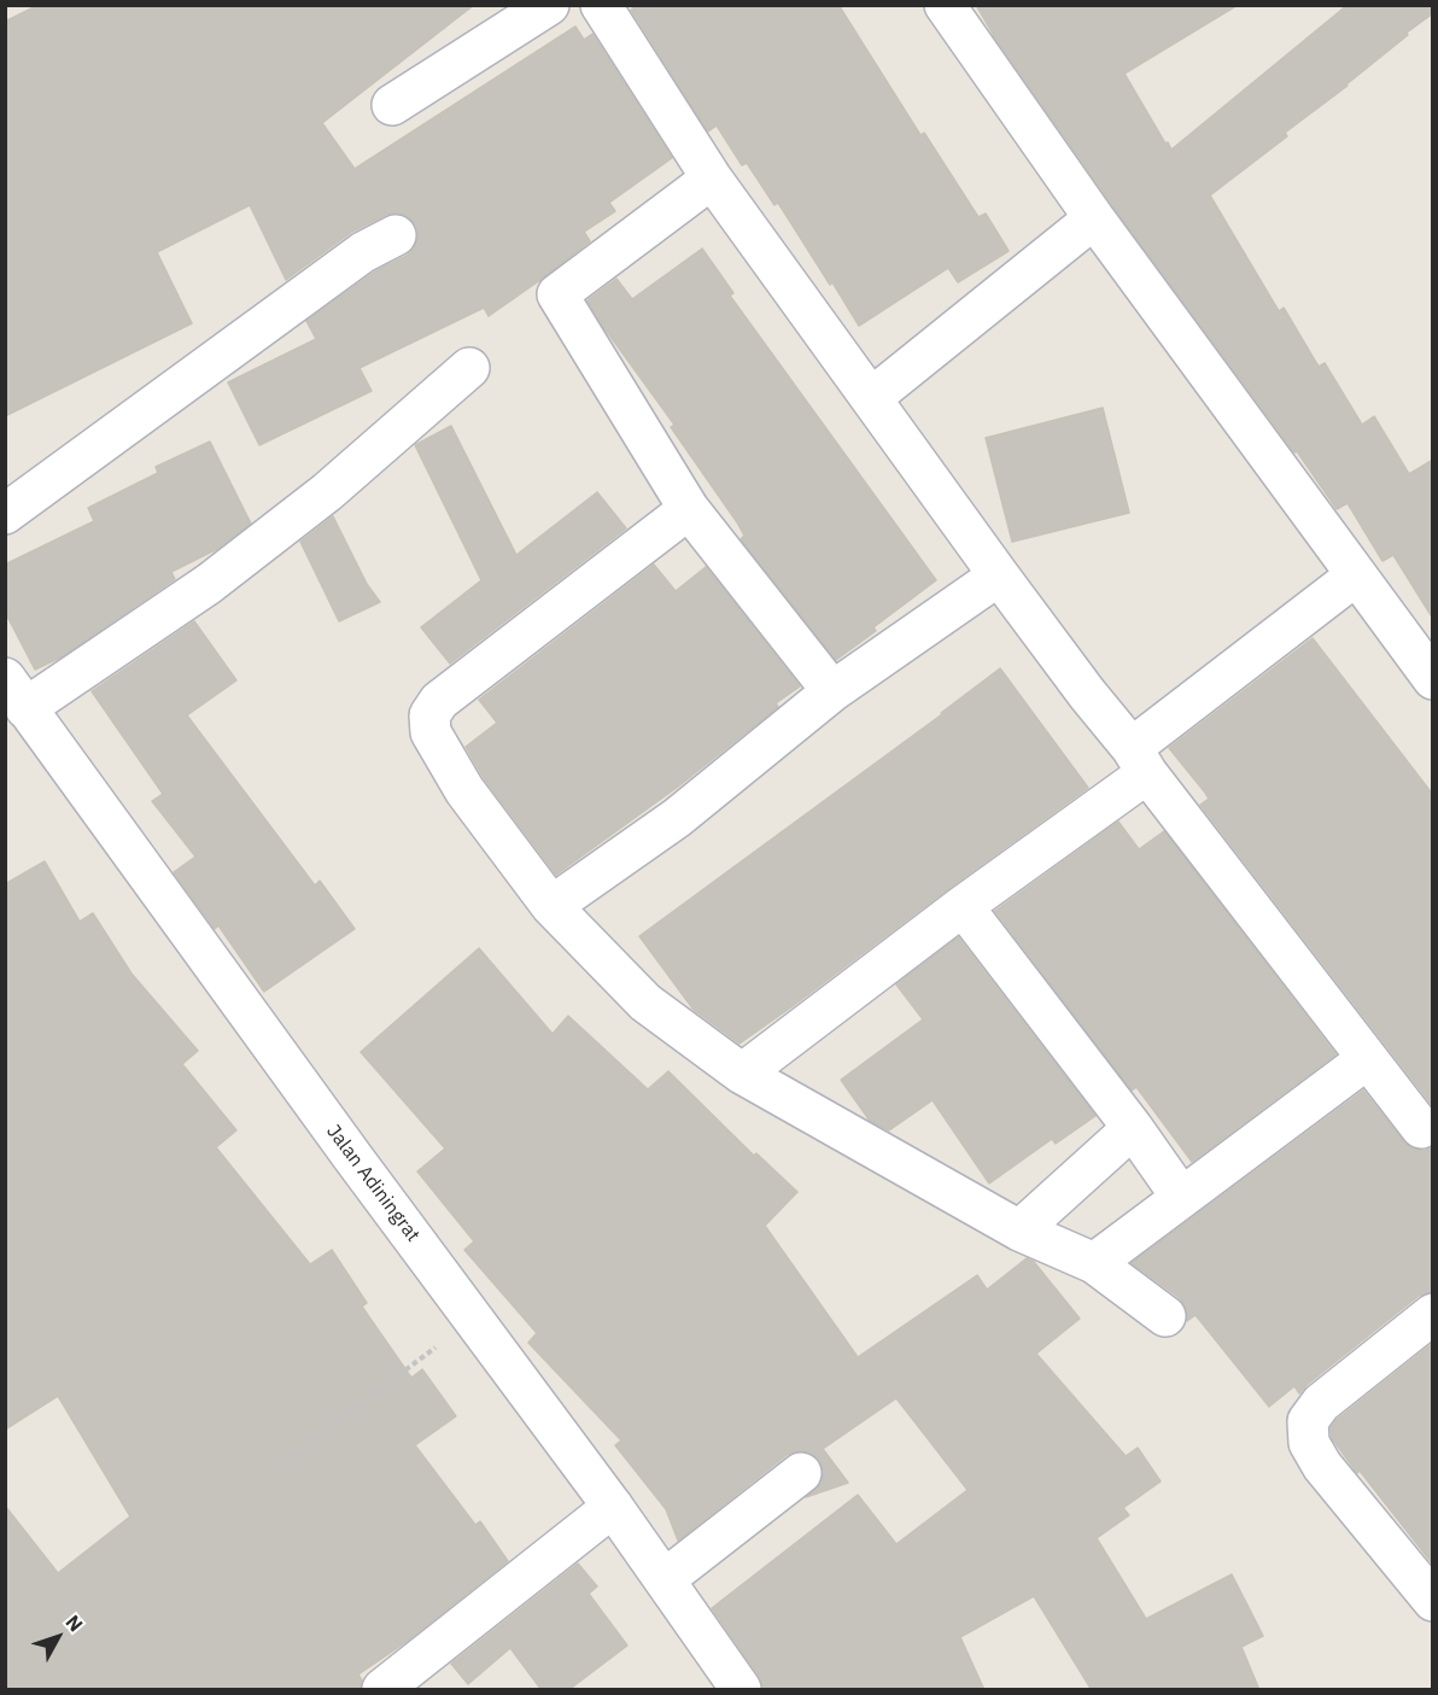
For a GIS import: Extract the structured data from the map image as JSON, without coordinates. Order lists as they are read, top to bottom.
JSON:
{
  "streets": {
    "street": ["Jalan Adiningrat"]
  },
  "north": "top right"
}
